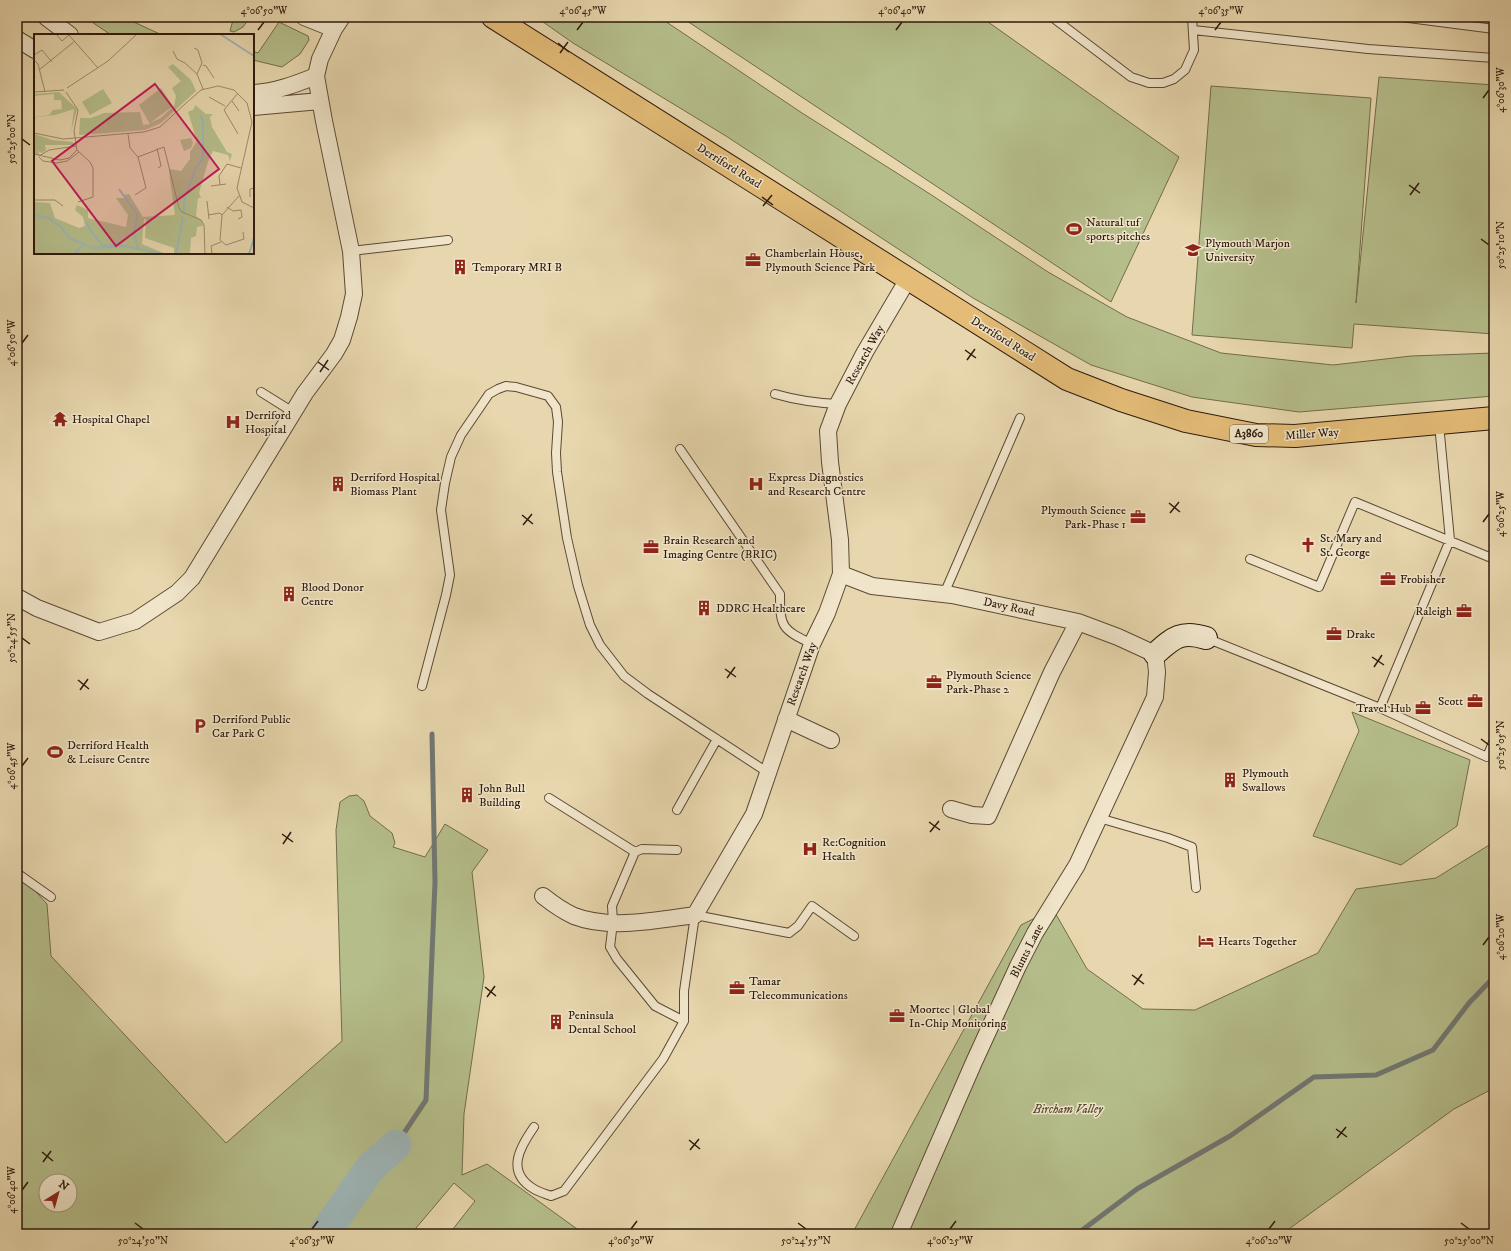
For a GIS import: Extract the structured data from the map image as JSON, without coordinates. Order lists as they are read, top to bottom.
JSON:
{
  "streets": {
    "main road": ["Derriford Road", "A3860", "Miller Way"],
    "street": ["Research Way", "Davy Road", "Blunts Lane"]
  },
  "crossings": [
    ["Derriford Road", "Research Way"],
    ["Derriford Road", "Miller Way"],
    ["Research Way", "Davy Road"],
    ["Davy Road", "Blunts Lane"]
  ],
  "parks": ["Bircham Valley"],
  "places": {
    "sports": ["Natural tuf sports pitches", "Derriford Health & Leisure Centre"],
    "school or university": ["Plymouth Marjon University"],
    "office": [
      "Chamberlain House, Plymouth Science Park",
      "Plymouth Science Park-Phase 1",
      "Brain Research and Imaging Centre (BRIC)",
      "Frobisher",
      "Raleigh",
      "Drake",
      "Plymouth Science Park-Phase 2",
      "Scott",
      "Travel Hub",
      "Tamar Telecommunications",
      "Moortec | Global In-Chip Monitoring"
    ],
    "building": [
      "Temporary MRI B",
      "Derriford Hospital Biomass Plant",
      "Blood Donor Centre",
      "DDRC Healthcare",
      "Plymouth Swallows",
      "John Bull Building",
      "Peninsula Dental School"
    ],
    "temple": ["Hospital Chapel"],
    "hospital": ["Derriford Hospital", "Express Diagnostics and Research Centre", "Re:Cognition Health"],
    "church": ["St. Mary and St. George"],
    "parking": ["Derriford Public Car Park C"],
    "hotel": ["Hearts Together"]
  },
  "north": "top right",
  "coordinates": [
    "4°06'50\"W",
    "4°06'45\"W",
    "4°06'40\"W",
    "4°06'35\"W",
    "4°06'30\"W",
    "50°25'00\"N",
    "50°25'10\"N",
    "4°06'25\"W",
    "50°24'55\"N",
    "50°25'05\"N",
    "4°06'20\"W",
    "50°24'50\"N"
  ]
}
